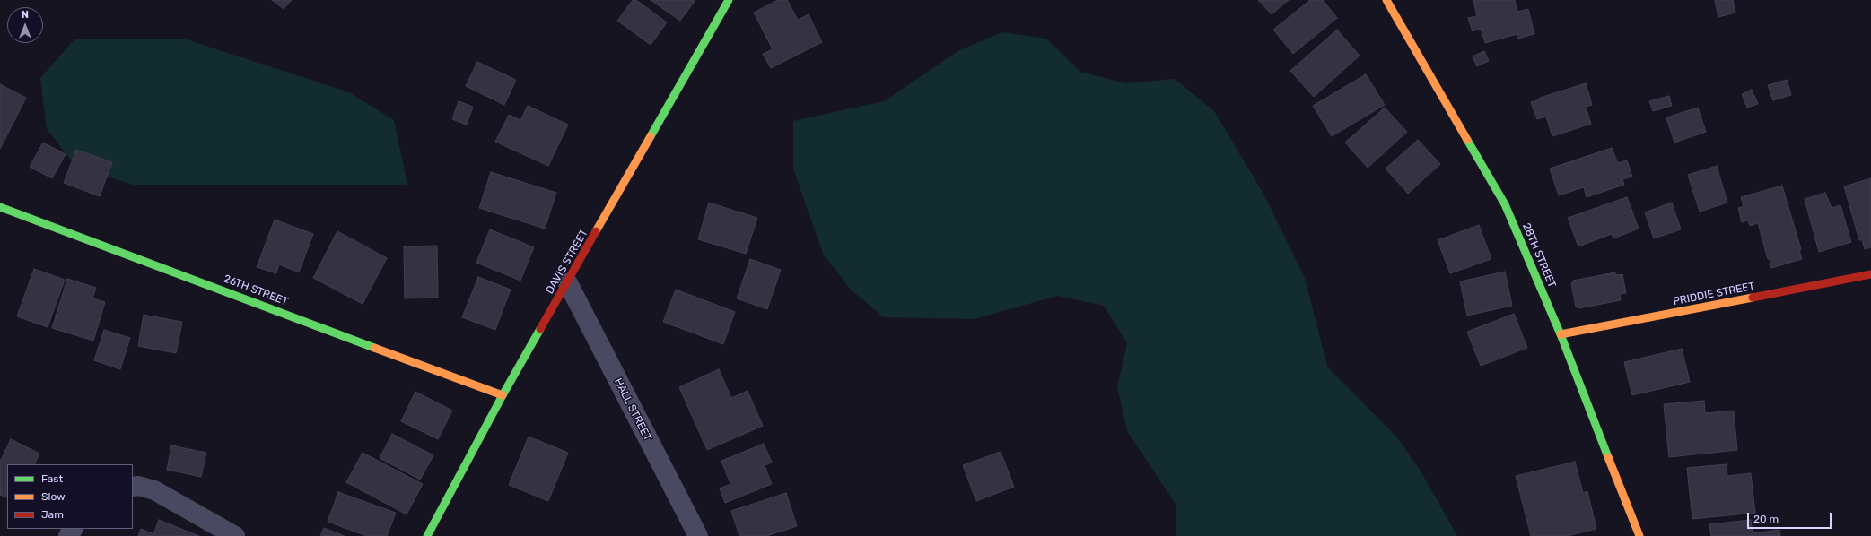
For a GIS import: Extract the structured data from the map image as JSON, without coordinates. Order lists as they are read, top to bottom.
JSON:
{
  "streets": {
    "street": [
      "28TH STREET",
      "DAVIS STREET",
      "26TH STREET",
      "PRIDDIE STREET",
      "HALL STREET"
    ]
  },
  "crossings": [
    ["28TH STREET", "PRIDDIE STREET"],
    ["DAVIS STREET", "26TH STREET"],
    ["DAVIS STREET", "HALL STREET"]
  ],
  "legend": ["Fast", "Slow", "Jam"],
  "scale_bar": "20 m",
  "north": "top"
}
